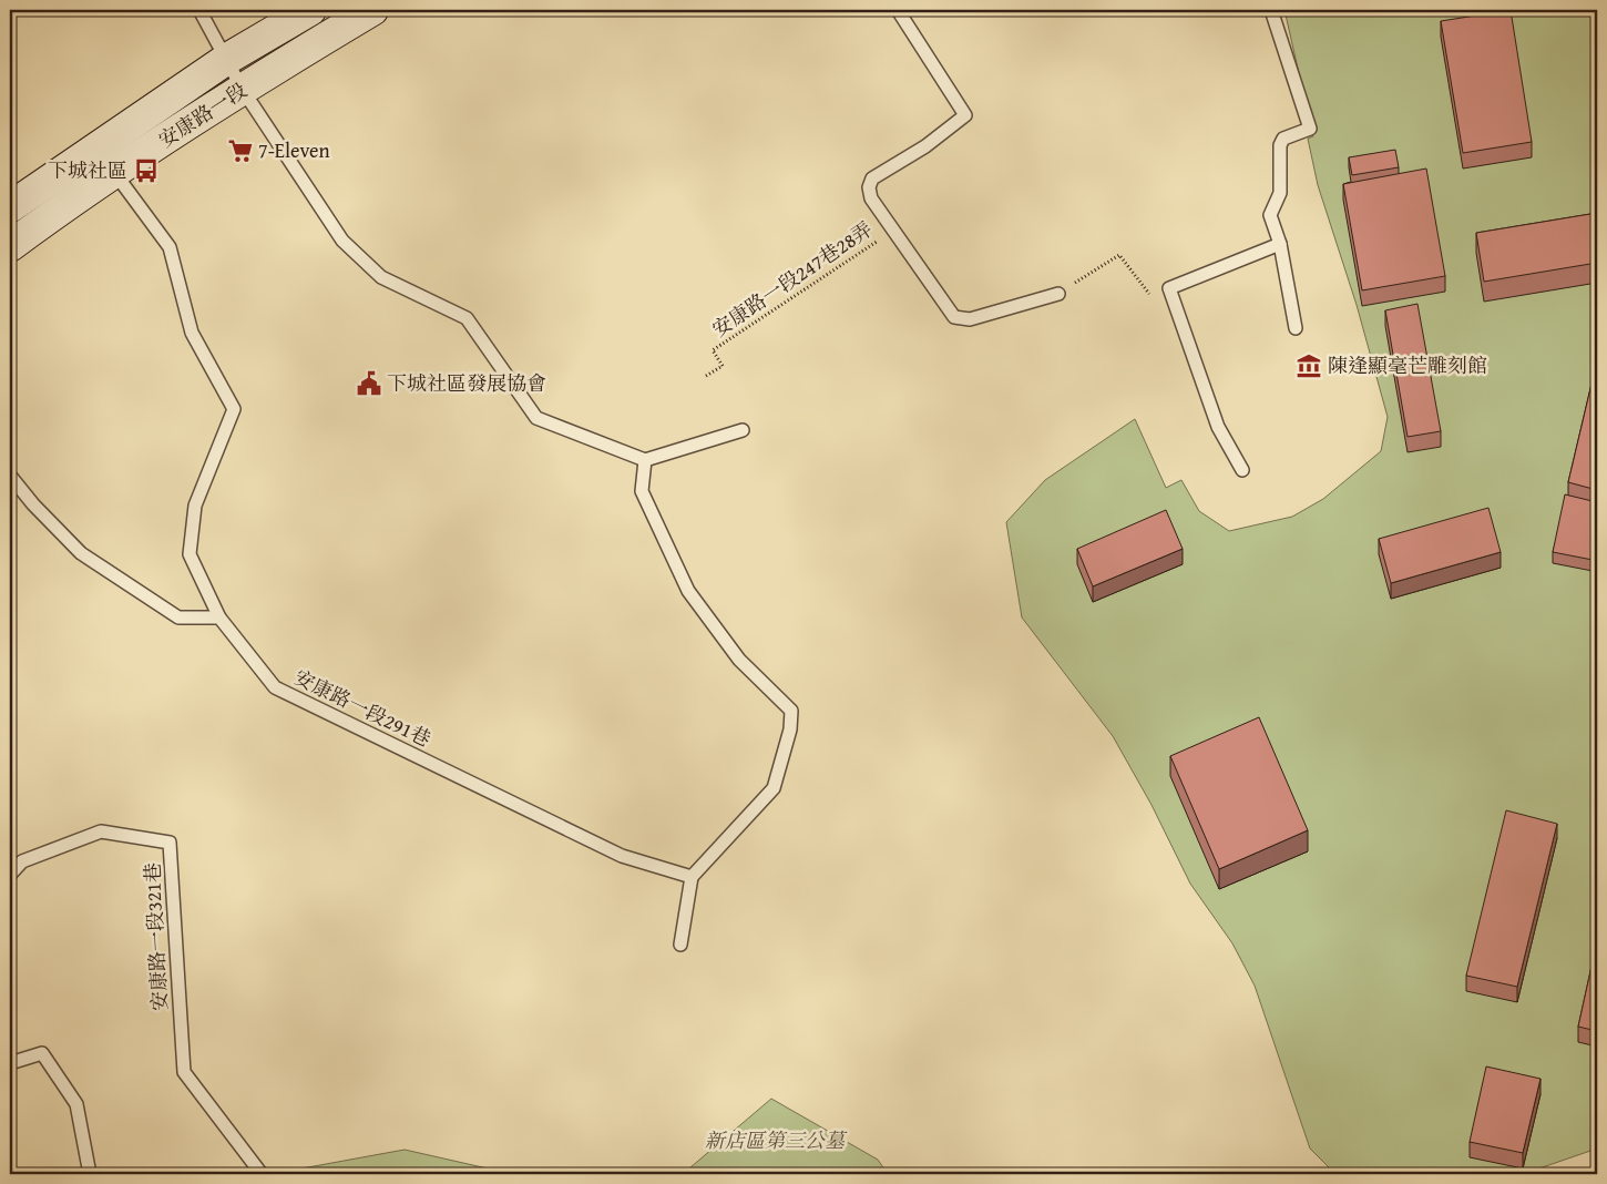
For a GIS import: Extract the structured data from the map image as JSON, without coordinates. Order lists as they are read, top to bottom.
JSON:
{
  "streets": {
    "main road": ["安康路一段"],
    "lane": ["安康路一段291巷", "安康路一段321巷"],
    "path": ["安康路一段247巷28弄"]
  },
  "crossings": [
    ["安康路一段", "安康路一段291巷"]
  ],
  "parks": ["新店區第三公墓"],
  "places": {
    "supermarket": ["7-Eleven"],
    "bus stop": ["下城社區"],
    "museum": ["陳逢顯毫芒雕刻館"],
    "public building": ["下城社區發展協會"]
  }
}
